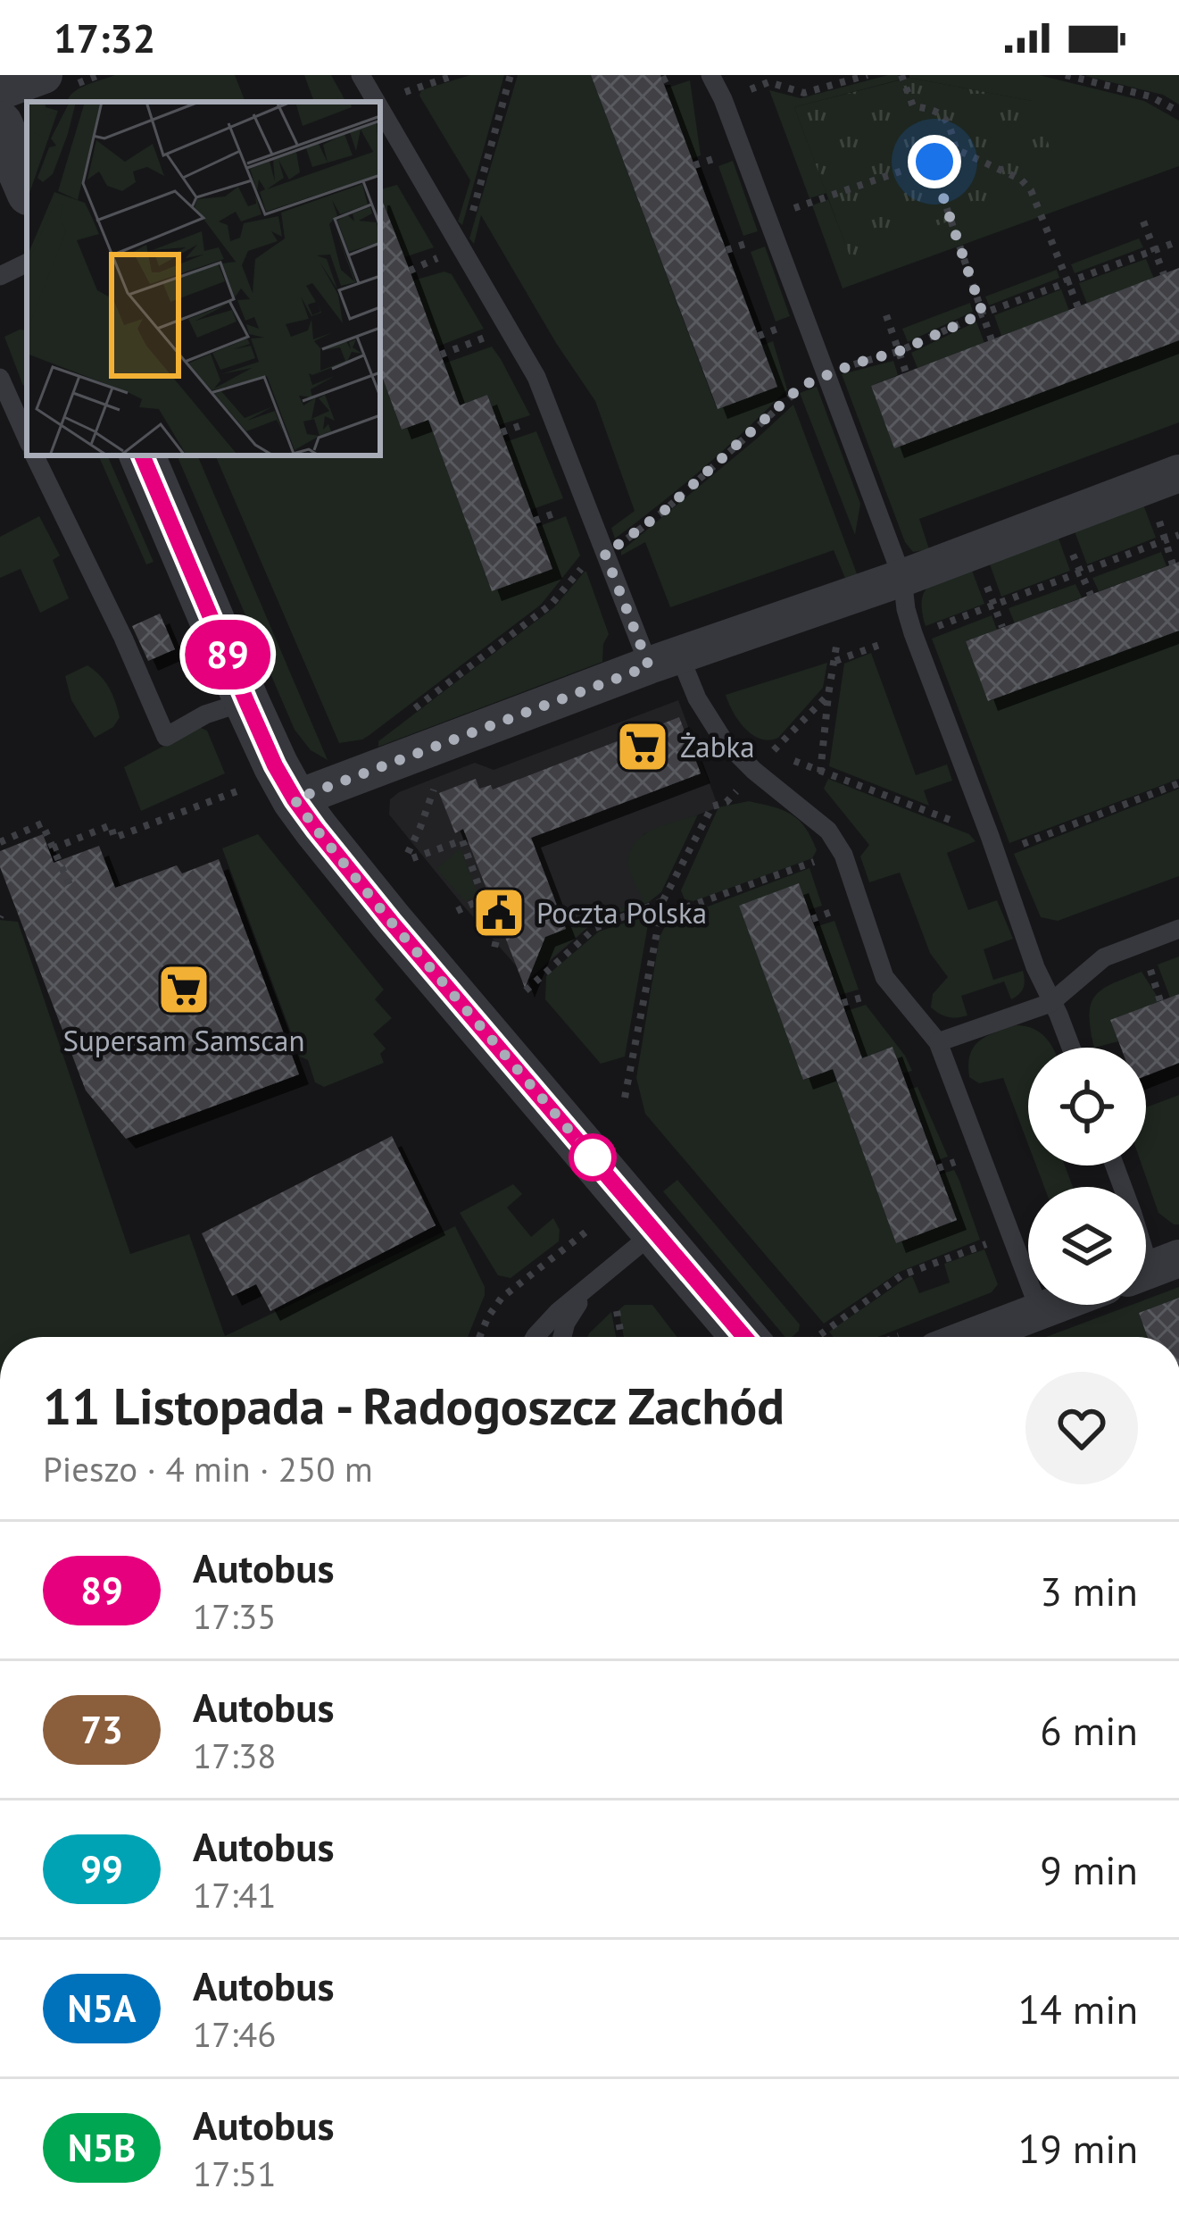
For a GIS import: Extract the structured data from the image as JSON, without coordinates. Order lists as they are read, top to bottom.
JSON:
{
  "places": {
    "supermarket": ["Żabka", "Supersam Samscan"],
    "public building": ["Poczta Polska"]
  },
  "lines": ["bus line 89"],
  "page": {
    "status": "17:32",
    "on_map": "89",
    "heading": ["11 Listopada - Radogoszcz Zachód", "Pieszo · 4 min · 250 m"],
    "list": [
      {
        "mark": "89",
        "name": "Autobus",
        "note": "17:35",
        "value": "3 min"
      },
      {
        "mark": "73",
        "name": "Autobus",
        "note": "17:38",
        "value": "6 min"
      },
      {
        "mark": "99",
        "name": "Autobus",
        "note": "17:41",
        "value": "9 min"
      },
      {
        "mark": "N5A",
        "name": "Autobus",
        "note": "17:46",
        "value": "14 min"
      },
      {
        "mark": "N5B",
        "name": "Autobus",
        "note": "17:51",
        "value": "19 min"
      }
    ]
  }
}
